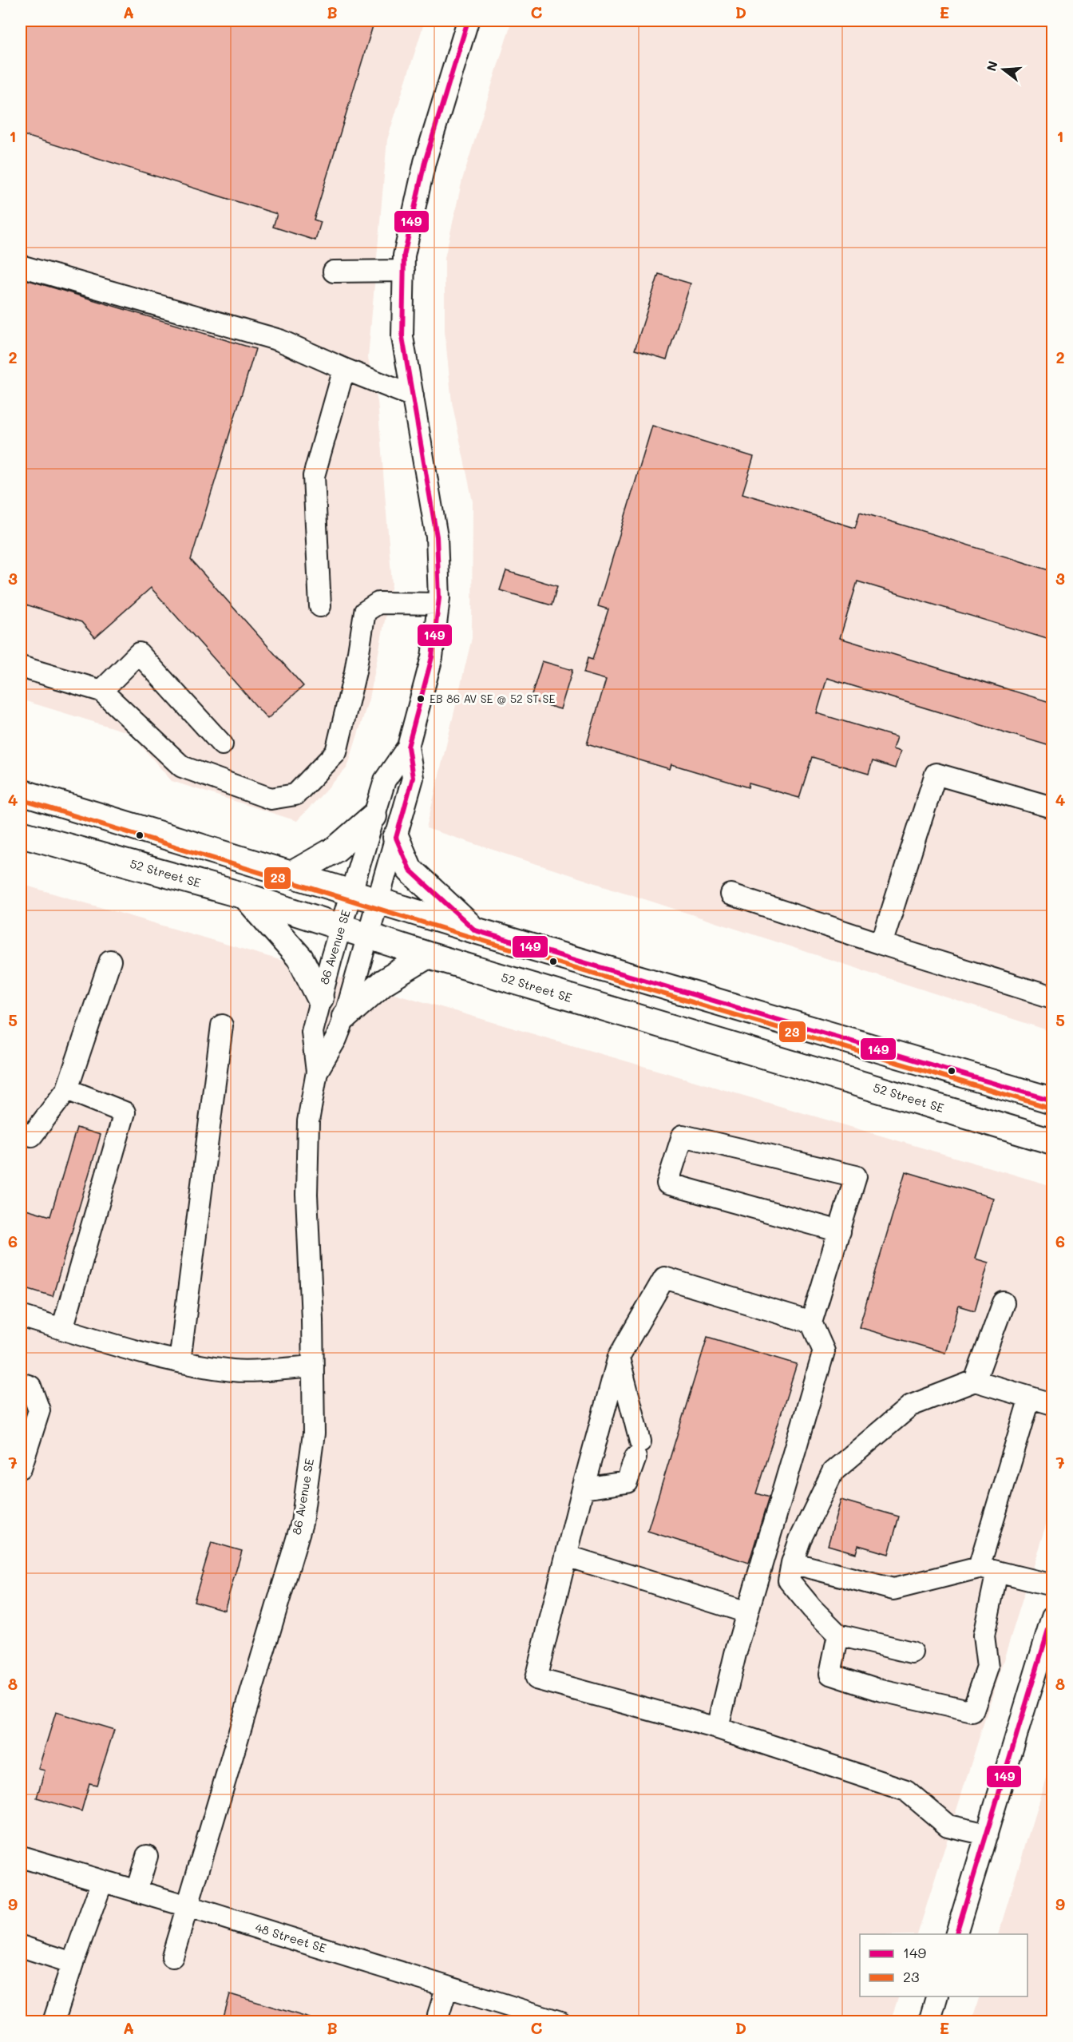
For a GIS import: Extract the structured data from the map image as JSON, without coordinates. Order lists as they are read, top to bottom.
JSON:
{
  "streets": {
    "main road": ["52 Street SE"],
    "street": ["86 Avenue SE", "48 Street SE"]
  },
  "crossings": [
    ["52 Street SE", "86 Avenue SE"],
    ["86 Avenue SE", "48 Street SE"]
  ],
  "places": ["EB 86 AV SE @ 52 ST SE"],
  "lines": ["transit line 149", "transit line 23"],
  "legend": ["149", "23"],
  "north": "left",
  "grid": {
    "columns": [
      "A",
      "B",
      "C",
      "D",
      "E"
    ],
    "rows": [
      "1",
      "2",
      "3",
      "4",
      "5",
      "6",
      "7",
      "8",
      "9"
    ]
  }
}
